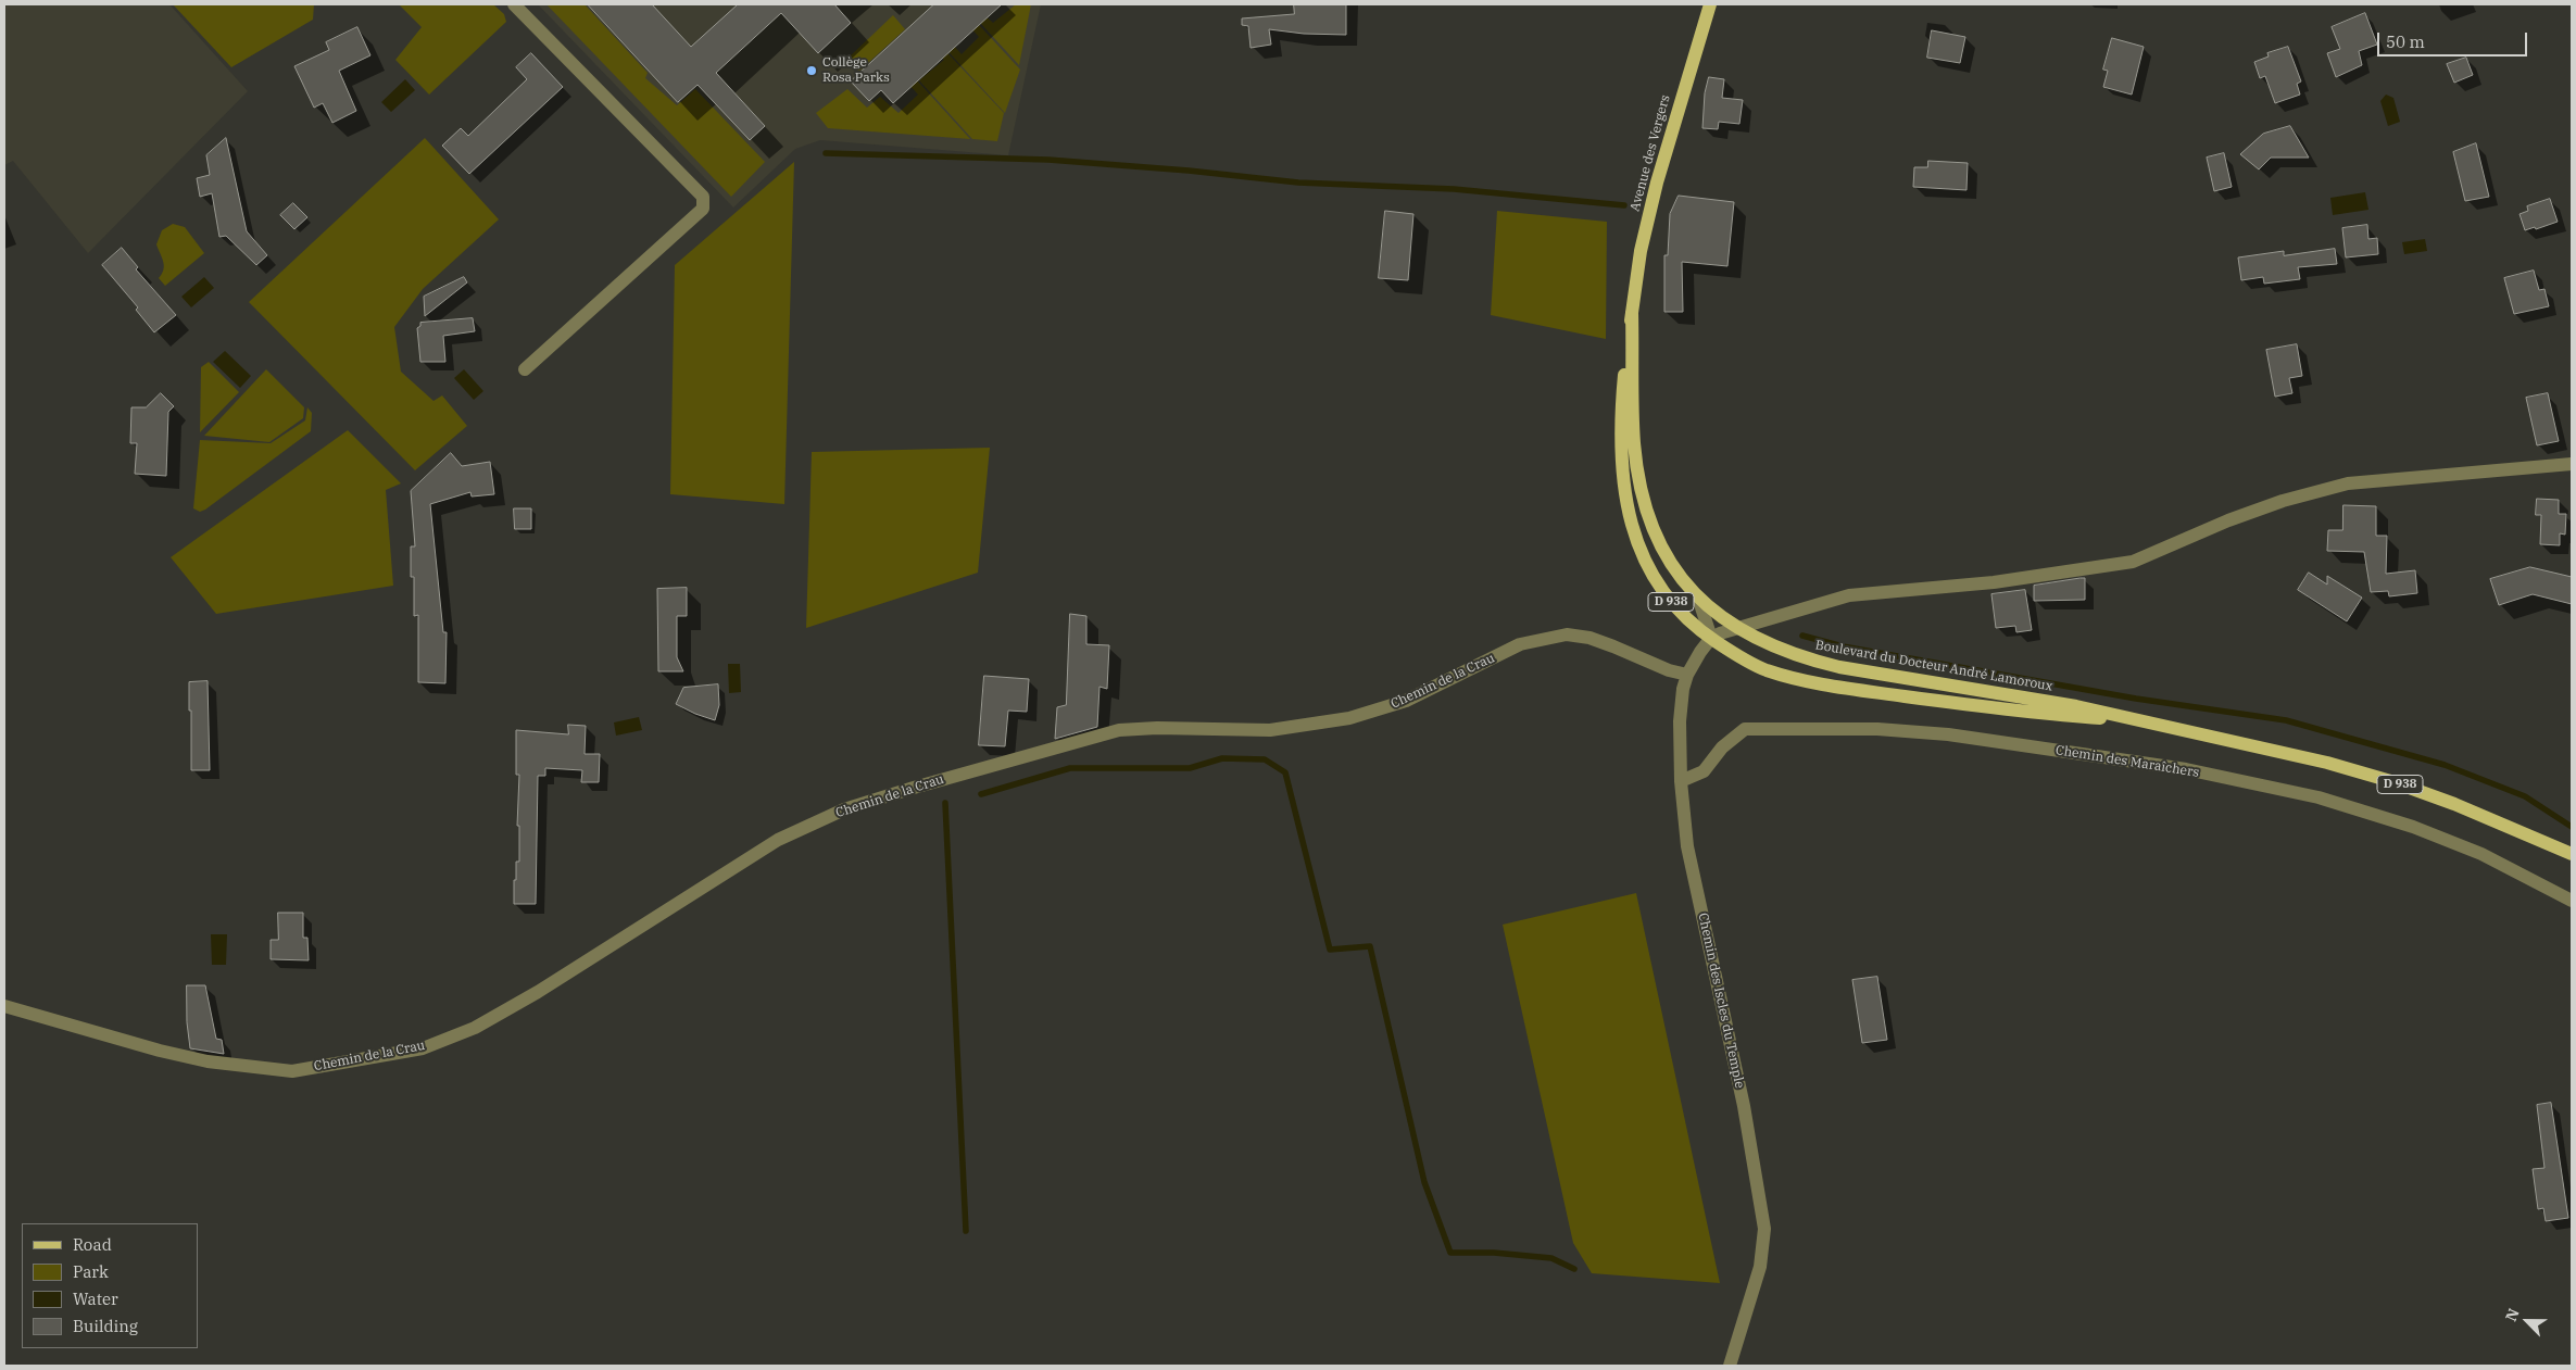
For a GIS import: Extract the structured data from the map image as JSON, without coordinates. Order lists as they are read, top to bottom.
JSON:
{
  "streets": {
    "main road": ["Avenue des Vergers", "D 938", "Boulevard du Docteur André Lamoroux"],
    "street": ["Chemin de la Crau", "Chemin des Maraîchers", "Chemin des Iscles du Temple"]
  },
  "crossings": [
    ["Avenue des Vergers", "Boulevard du Docteur André Lamoroux"],
    ["Boulevard du Docteur André Lamoroux", "Chemin des Iscles du Temple"],
    ["Chemin de la Crau", "Chemin des Iscles du Temple"],
    ["Chemin des Maraîchers", "Chemin des Iscles du Temple"]
  ],
  "places": ["Collège Rosa Parks"],
  "legend": [
    "Road",
    "Park",
    "Water",
    "Building"
  ],
  "scale_bar": "50 m",
  "north": "top left"
}
